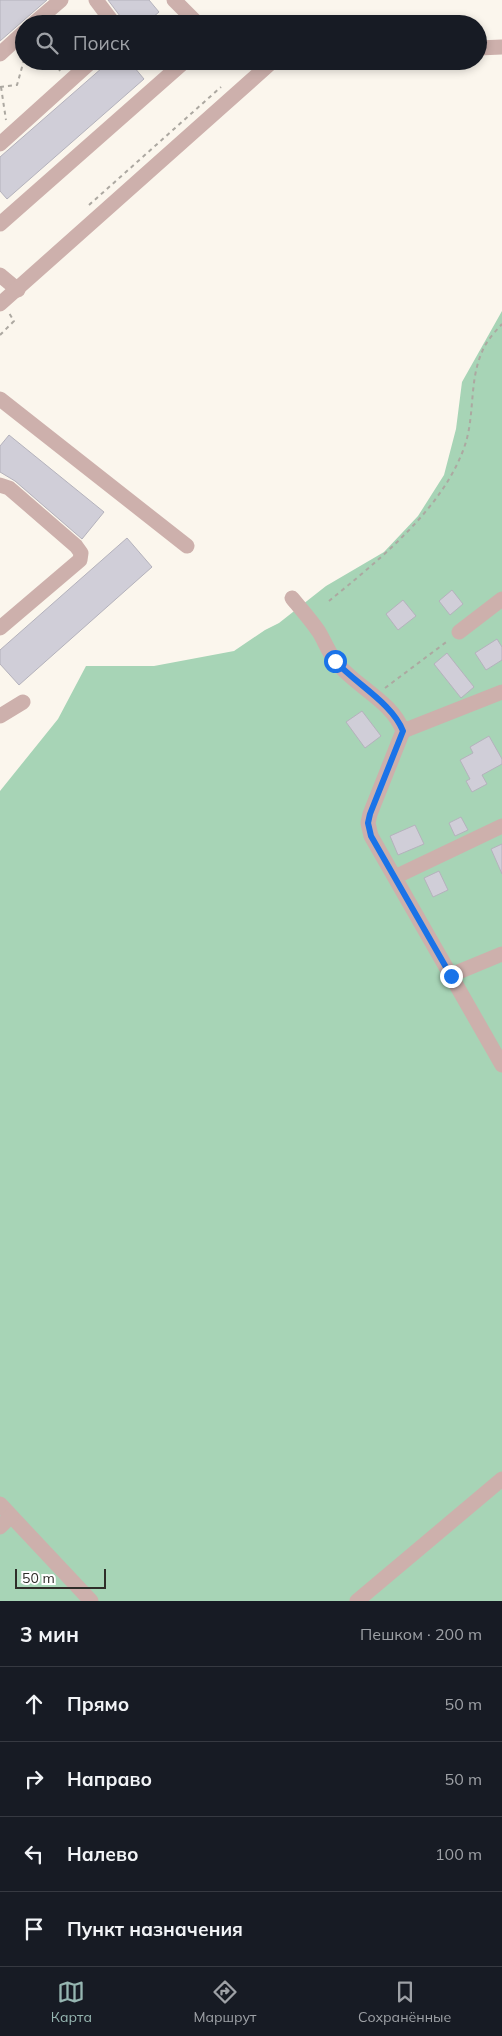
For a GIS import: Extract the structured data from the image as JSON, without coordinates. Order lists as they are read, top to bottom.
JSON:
{
  "scale_bar": "50 m",
  "page": {
    "search": "Поиск",
    "scale": "50 m",
    "heading": ["3 мин", "Пешком · 200 m"],
    "list": [
      ["Прямо", "50 m"],
      ["Направо", "50 m"],
      ["Налево", "100 m"],
      "Пункт назначения"
    ],
    "nav": ["Карта", "Маршрут", "Сохранённые"]
  }
}
